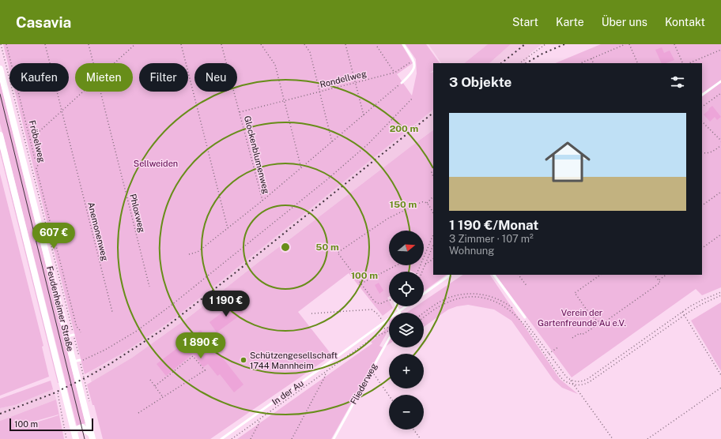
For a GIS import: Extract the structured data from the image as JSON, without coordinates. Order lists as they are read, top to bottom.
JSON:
{
  "streets": {
    "main road": ["Feudenheimer Straße"],
    "lane": ["Fliederweg", "In der Au"],
    "path": [
      "Rondellweg",
      "Fröbelweg",
      "Glockenblumenweg",
      "Phloxweg",
      "Anemonenweg"
    ]
  },
  "crossings": [
    ["Rondellweg", "Glockenblumenweg"]
  ],
  "parks": ["Sellweiden", "Verein der Gartenfreunde Au e.V."],
  "places": ["Schützengesellschaft 1744 Mannheim"],
  "scale_bar": "100 m",
  "north": "right",
  "page": {
    "header": "Casavia",
    "nav": [
      "Start",
      "Karte",
      "Über uns",
      "Kontakt"
    ],
    "chip": [
      "Kaufen",
      "Mieten",
      "Filter",
      "Neu"
    ],
    "heading": "3 Objekte",
    "list": [
      {
        "name": "1 190 €/Monat",
        "note": "3 Zimmer · 107 m² · Wohnung"
      }
    ],
    "price": ["607 €", "1 190 €", "1 890 €"],
    "map_buttons": ["+", "−"],
    "scale": "100 m"
  },
  "rings": [
    "200 m",
    "150 m",
    "50 m",
    "100 m"
  ]
}
